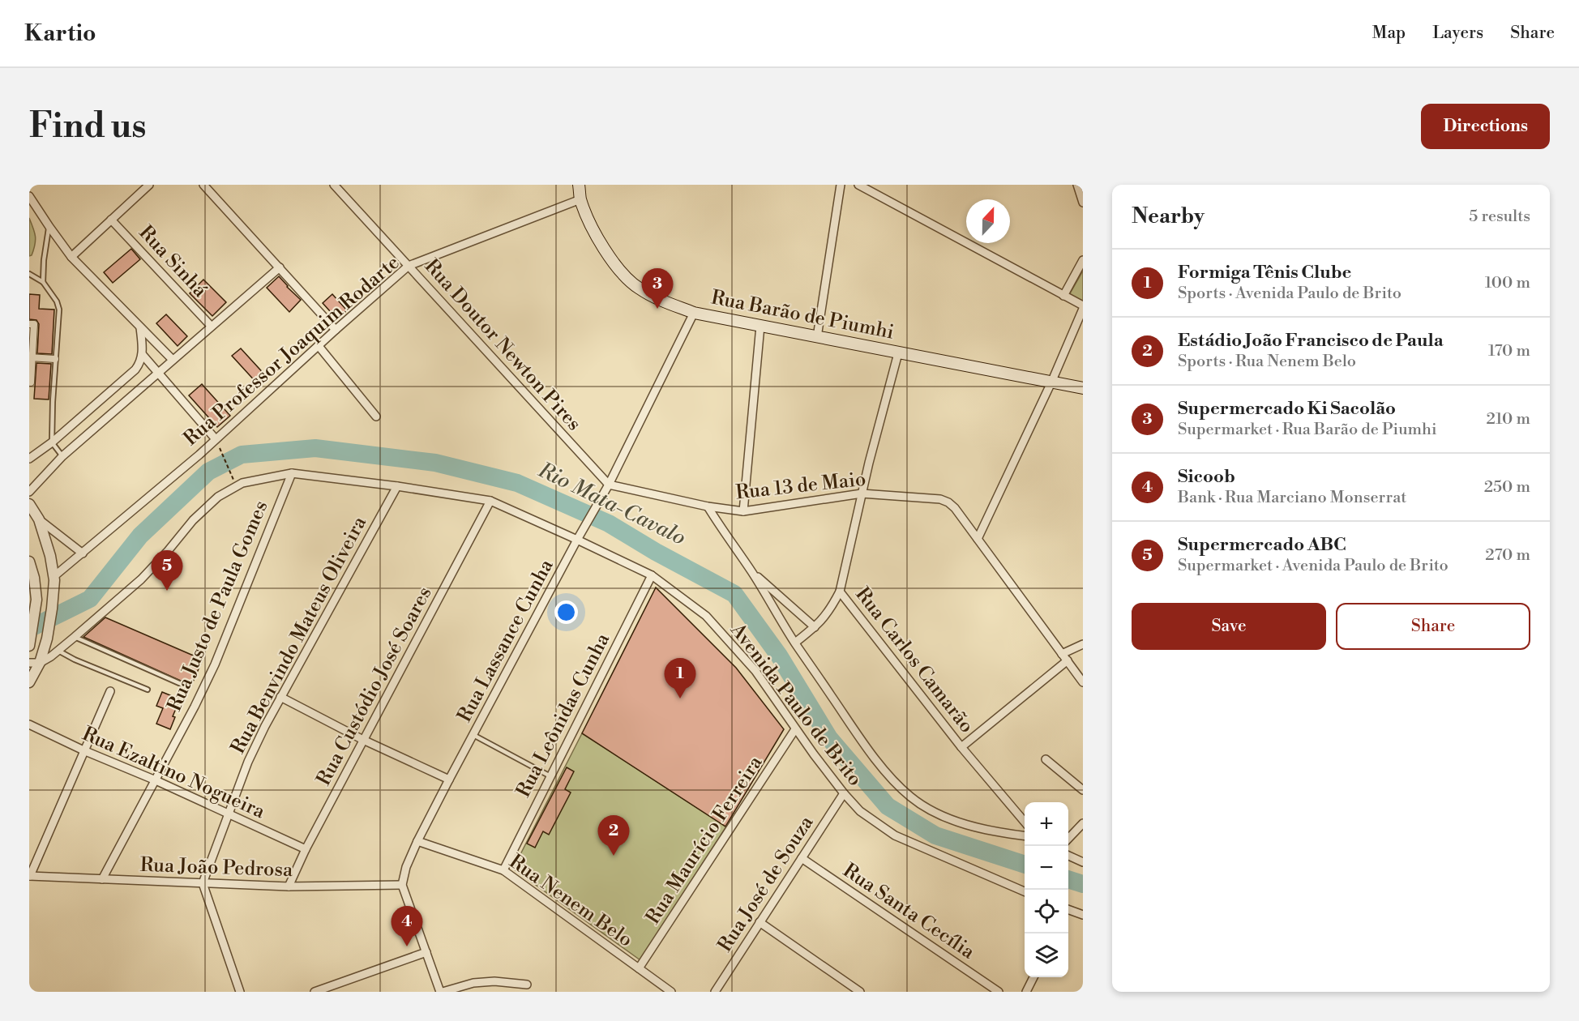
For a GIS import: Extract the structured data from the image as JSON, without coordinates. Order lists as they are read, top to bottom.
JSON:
{
  "streets": {
    "main road": ["Rua Barão de Piumhi"],
    "street": [
      "Rua Sinhá",
      "Rua Doutor Newton Pires",
      "Rua Professor Joaquim Rodarte",
      "Rua 13 de Maio",
      "Rua Justo de Paula Gomes",
      "Rua Benvindo Mateus Oliveira",
      "Rua Lassance Cunha",
      "Rua Carlos Camarão",
      "Rua Custódio José Soares",
      "Avenida Paulo de Brito",
      "Rua Leônidas Cunha",
      "Rua Ezaltino Nogueira",
      "Rua Maurício Ferreira",
      "Rua João Pedrosa",
      "Rua José de Souza",
      "Rua Nenem Belo",
      "Rua Santa Cecília"
    ]
  },
  "crossings": [
    ["Rua Barão de Piumhi", "Rua Professor Joaquim Rodarte"],
    ["Rua Barão de Piumhi", "Rua Lassance Cunha"],
    ["Rua Barão de Piumhi", "Rua Carlos Camarão"],
    ["Rua Doutor Newton Pires", "Rua Professor Joaquim Rodarte"],
    ["Rua Doutor Newton Pires", "Rua 13 de Maio"],
    ["Rua Doutor Newton Pires", "Rua Lassance Cunha"],
    ["Rua 13 de Maio", "Rua Lassance Cunha"],
    ["Rua 13 de Maio", "Rua Carlos Camarão"],
    ["Rua Justo de Paula Gomes", "Avenida Paulo de Brito"],
    ["Rua Justo de Paula Gomes", "Rua Ezaltino Nogueira"],
    ["Rua Justo de Paula Gomes", "Rua João Pedrosa"],
    ["Rua Benvindo Mateus Oliveira", "Avenida Paulo de Brito"],
    ["Rua Benvindo Mateus Oliveira", "Rua Ezaltino Nogueira"],
    ["Rua Benvindo Mateus Oliveira", "Rua João Pedrosa"],
    ["Rua Lassance Cunha", "Avenida Paulo de Brito"],
    ["Rua Lassance Cunha", "Rua João Pedrosa"],
    ["Rua Lassance Cunha", "Rua Nenem Belo"],
    ["Rua Custódio José Soares", "Avenida Paulo de Brito"],
    ["Rua Custódio José Soares", "Rua Ezaltino Nogueira"],
    ["Rua Custódio José Soares", "Rua João Pedrosa"],
    ["Avenida Paulo de Brito", "Rua Leônidas Cunha"],
    ["Avenida Paulo de Brito", "Rua Maurício Ferreira"],
    ["Avenida Paulo de Brito", "Rua José de Souza"],
    ["Rua Leônidas Cunha", "Rua Nenem Belo"],
    ["Rua Maurício Ferreira", "Rua Nenem Belo"],
    ["Rua José de Souza", "Rua Santa Cecília"]
  ],
  "water": ["Rio Mata-Cavalo"],
  "north": "top",
  "page": {
    "header": "Kartio",
    "nav": ["Map", "Layers", "Share"],
    "buttons": [
      "Directions",
      ["Save", "Share"]
    ],
    "title": "Find us",
    "heading": ["Nearby", "5 results"],
    "list": [
      {
        "mark": "1",
        "name": "Formiga Tênis Clube",
        "note": "Sports · Avenida Paulo de Brito",
        "value": "100 m"
      },
      {
        "mark": "2",
        "name": "Estádio João Francisco de Paula",
        "note": "Sports · Rua Nenem Belo",
        "value": "170 m"
      },
      {
        "mark": "3",
        "name": "Supermercado Ki Sacolão",
        "note": "Supermarket · Rua Barão de Piumhi",
        "value": "210 m"
      },
      {
        "mark": "4",
        "name": "Sicoob",
        "note": "Bank · Rua Marciano Monserrat",
        "value": "250 m"
      },
      {
        "mark": "5",
        "name": "Supermercado ABC",
        "note": "Supermarket · Avenida Paulo de Brito",
        "value": "270 m"
      }
    ],
    "pins": [
      "3",
      "5",
      "1",
      "2",
      "4"
    ],
    "map_buttons": ["+", "−"]
  }
}
